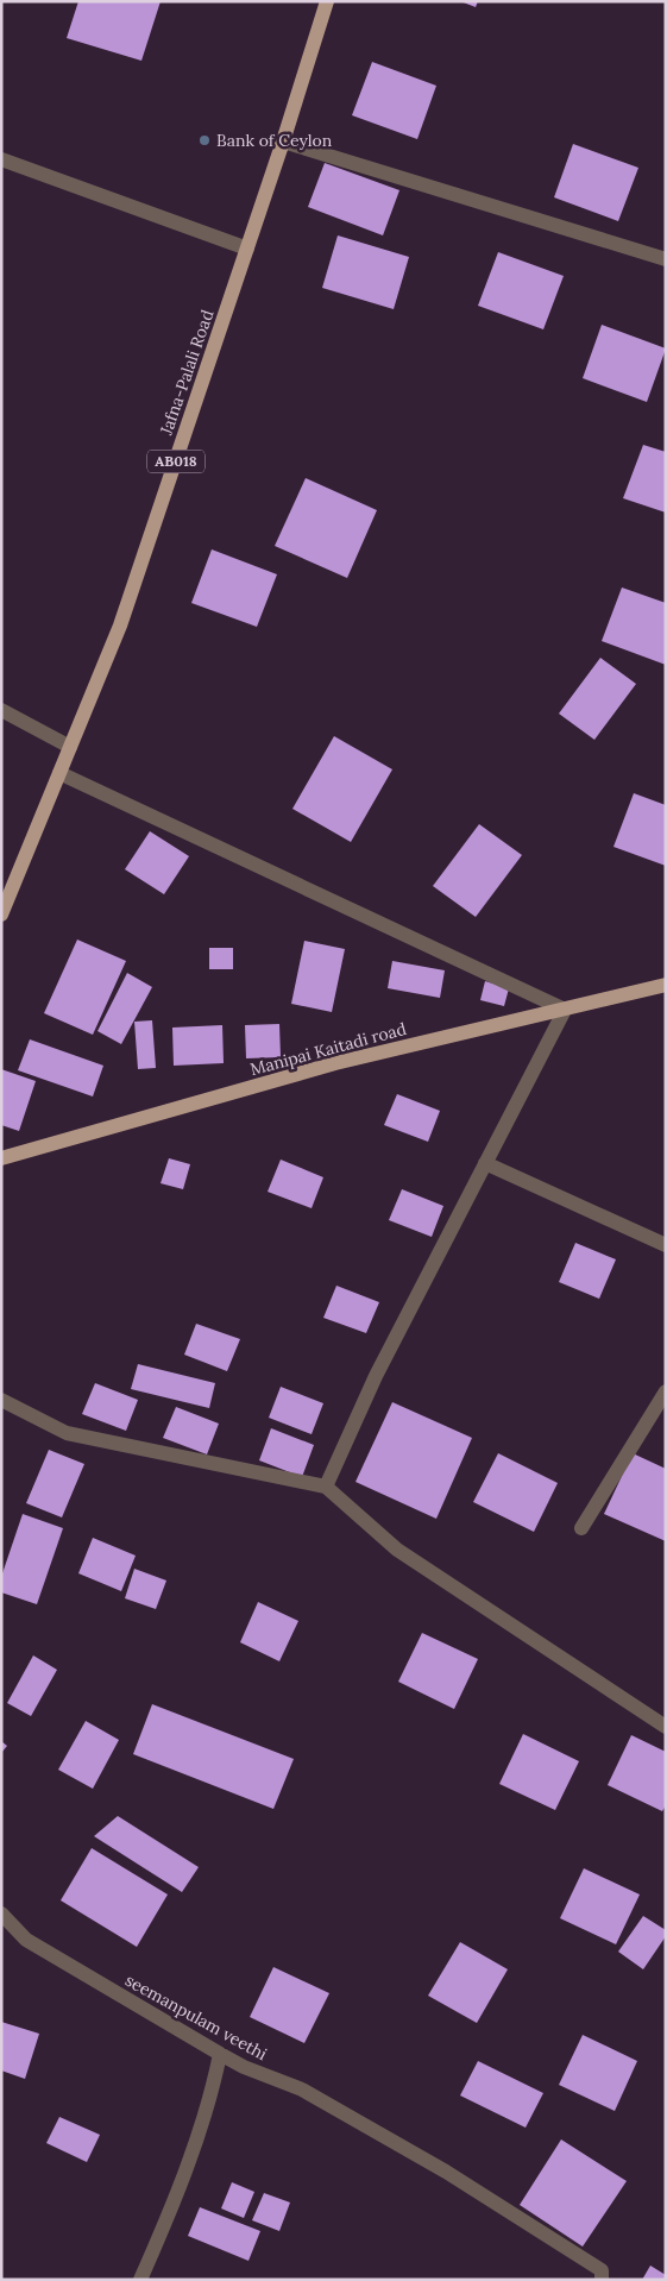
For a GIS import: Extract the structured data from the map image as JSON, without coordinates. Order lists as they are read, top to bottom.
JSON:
{
  "streets": {
    "main road": ["Jafna-Palali Road", "AB018", "Manipai Kaitadi road"],
    "street": ["seemanpulam veethi"]
  },
  "places": ["Bank of Ceylon"]
}
